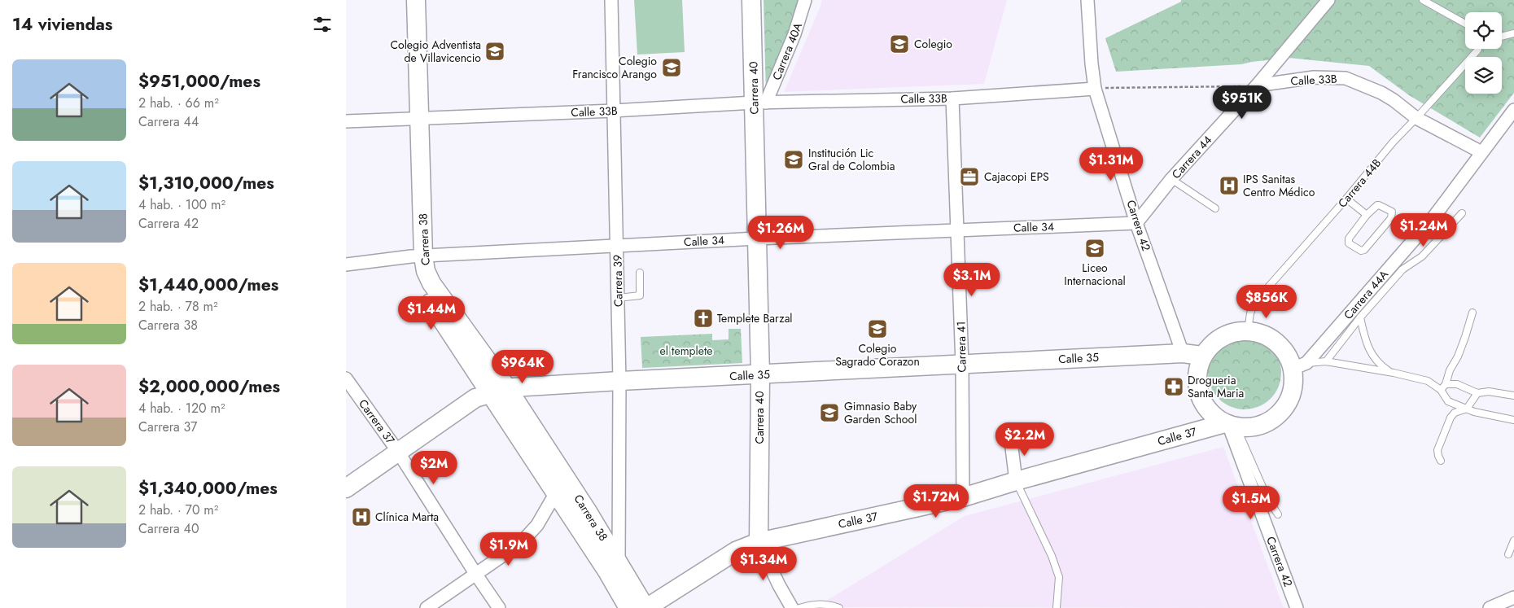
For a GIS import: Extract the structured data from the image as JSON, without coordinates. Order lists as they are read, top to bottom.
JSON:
{
  "streets": {
    "street": [
      "Carrera 40A",
      "Calle 33B",
      "Carrera 40",
      "Carrera 44",
      "Carrera 42",
      "Calle 34",
      "Carrera 38",
      "Carrera 39",
      "Carrera 44A",
      "Carrera 41",
      "Calle 35",
      "Carrera 37",
      "Calle 37"
    ],
    "lane": ["Carrera 44B"]
  },
  "crossings": [
    ["Carrera 40A", "Calle 33B"],
    ["Carrera 40A", "Carrera 40"],
    ["Calle 33B", "Carrera 40"],
    ["Calle 33B", "Carrera 44"],
    ["Calle 33B", "Carrera 44B"],
    ["Calle 33B", "Carrera 42"],
    ["Calle 33B", "Carrera 38"],
    ["Calle 33B", "Carrera 39"],
    ["Calle 33B", "Carrera 44A"],
    ["Calle 33B", "Carrera 41"],
    ["Carrera 40", "Calle 34"],
    ["Carrera 40", "Calle 35"],
    ["Carrera 40", "Calle 37"],
    ["Carrera 44", "Carrera 42"],
    ["Carrera 44", "Calle 34"],
    ["Carrera 44B", "Carrera 42"],
    ["Carrera 44B", "Carrera 44A"],
    ["Carrera 44B", "Calle 35"],
    ["Carrera 44B", "Calle 37"],
    ["Carrera 42", "Calle 34"],
    ["Carrera 42", "Carrera 44A"],
    ["Carrera 42", "Calle 35"],
    ["Carrera 42", "Calle 37"],
    ["Calle 34", "Carrera 38"],
    ["Calle 34", "Carrera 39"],
    ["Calle 34", "Carrera 41"],
    ["Carrera 38", "Carrera 39"],
    ["Carrera 38", "Calle 35"],
    ["Carrera 38", "Calle 37"],
    ["Carrera 39", "Calle 35"],
    ["Carrera 44A", "Calle 35"],
    ["Carrera 44A", "Calle 37"],
    ["Carrera 41", "Calle 35"],
    ["Carrera 41", "Calle 37"],
    ["Calle 35", "Carrera 37"],
    ["Calle 35", "Calle 37"]
  ],
  "parks": ["el templete"],
  "places": {
    "school or university": [
      "Colegio",
      "Colegio Adventista de Villavicencio",
      "Colegio Francisco Arango",
      "Institución Lic Gral de Colombia",
      "Liceo Internacional",
      "Colegio Sagrado Corazon",
      "Gimnasio Baby Garden School"
    ],
    "office": ["Cajacopi EPS"],
    "hospital": ["IPS Sanitas Centro Médico", "Clínica Marta"],
    "church": ["Templete Barzal"],
    "pharmacy": ["Drogueria Santa Maria"]
  },
  "page": {
    "heading": "14 viviendas",
    "list": [
      {
        "name": "$951,000/mes",
        "note": "2 hab. · 66 m² · Carrera 44"
      },
      {
        "name": "$1,310,000/mes",
        "note": "4 hab. · 100 m² · Carrera 42"
      },
      {
        "name": "$1,440,000/mes",
        "note": "2 hab. · 78 m² · Carrera 38"
      },
      {
        "name": "$2,000,000/mes",
        "note": "4 hab. · 120 m² · Carrera 37"
      },
      {
        "name": "$1,340,000/mes",
        "note": "2 hab. · 70 m² · Carrera 40"
      }
    ],
    "price": [
      "$951K",
      "$1.31M",
      "$1.24M",
      "$1.26M",
      "$3.1M",
      "$856K",
      "$1.44M",
      "$964K",
      "$2.2M",
      "$2M",
      "$1.72M",
      "$1.5M",
      "$1.9M",
      "$1.34M"
    ]
  }
}
